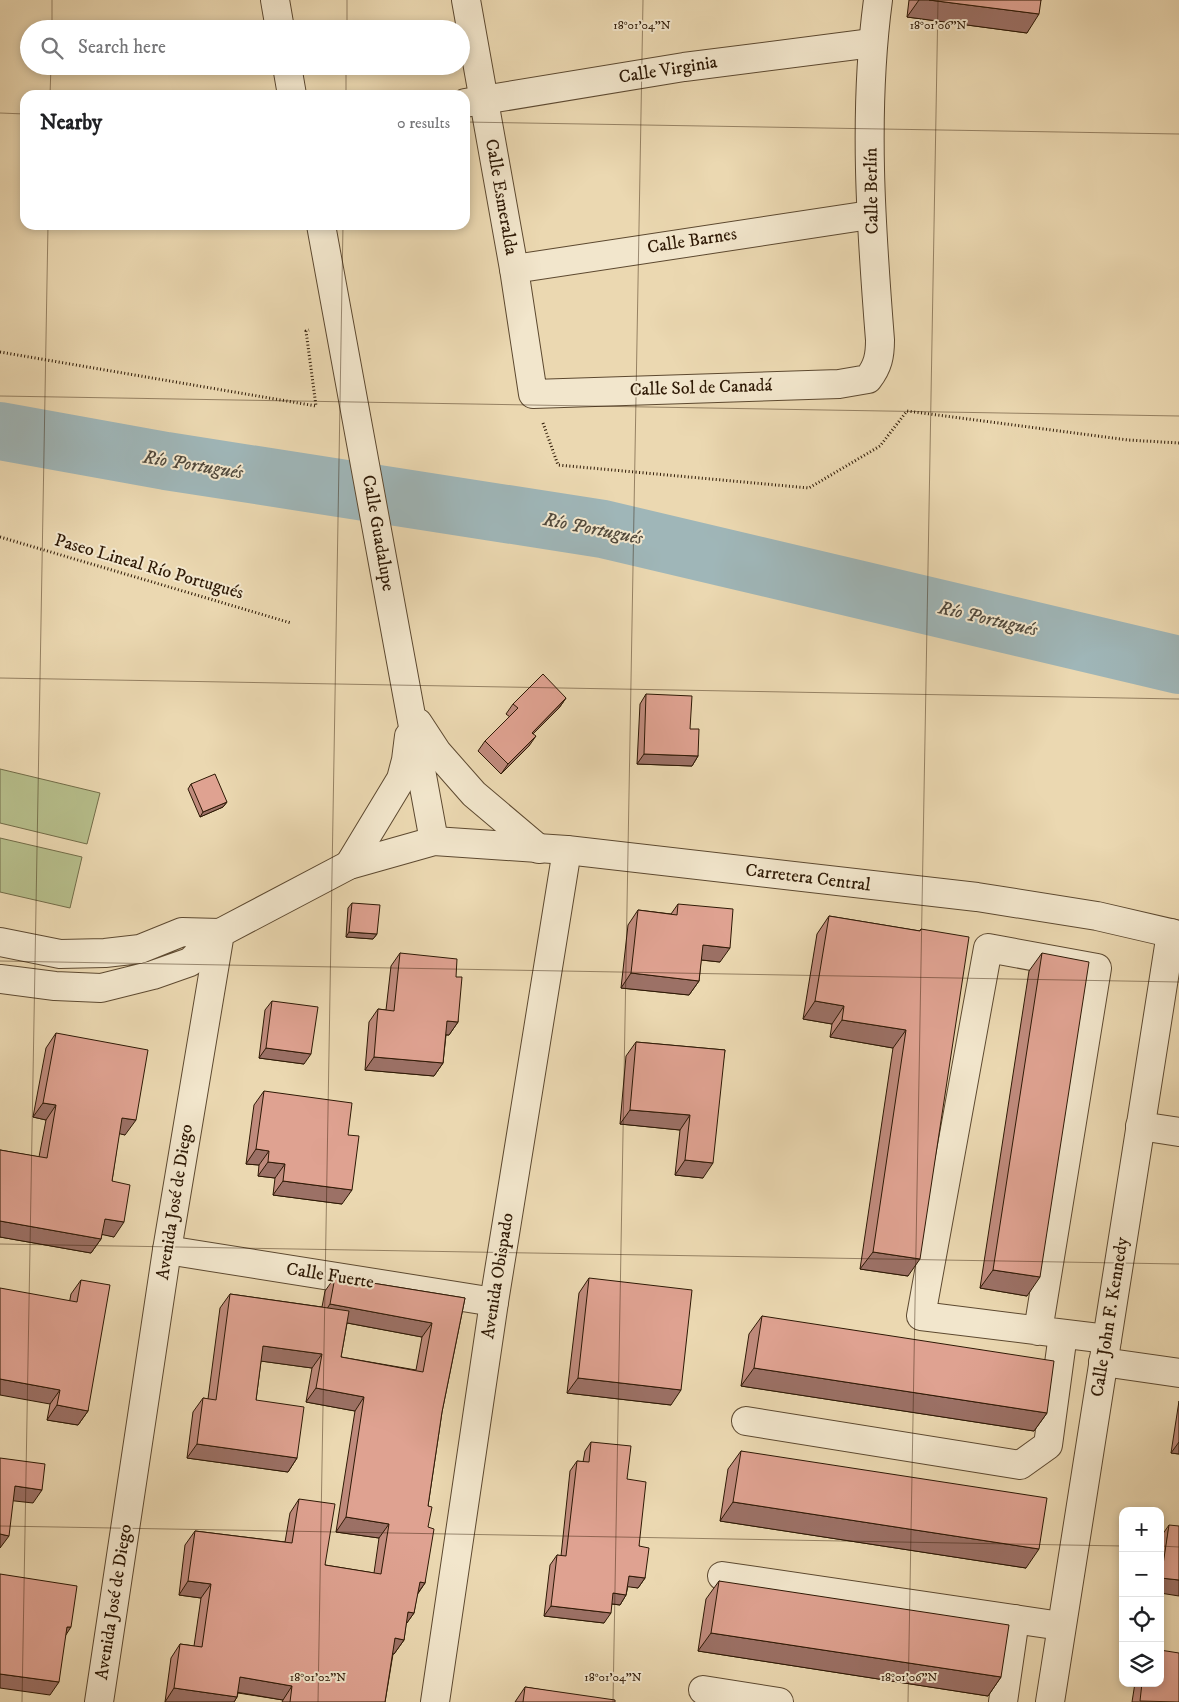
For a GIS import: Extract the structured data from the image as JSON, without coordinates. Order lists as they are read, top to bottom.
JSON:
{
  "streets": {
    "street": [
      "Calle Virginia",
      "Calle Berlín",
      "Calle Esmeralda",
      "Calle Barnes",
      "Calle Sol de Canadá",
      "Calle Guadalupe",
      "Carretera Central",
      "Avenida José de Diego",
      "Calle Fuerte",
      "Avenida Obispado",
      "Calle John F. Kennedy"
    ],
    "path": ["Paseo Lineal Río Portugués"]
  },
  "crossings": [
    ["Calle Virginia", "Calle Berlín"],
    ["Calle Virginia", "Calle Esmeralda"],
    ["Calle Berlín", "Calle Barnes"],
    ["Calle Berlín", "Calle Sol de Canadá"],
    ["Calle Esmeralda", "Calle Barnes"],
    ["Calle Esmeralda", "Calle Sol de Canadá"],
    ["Calle Guadalupe", "Carretera Central"],
    ["Carretera Central", "Avenida Obispado"],
    ["Carretera Central", "Calle John F. Kennedy"],
    ["Avenida José de Diego", "Calle Fuerte"],
    ["Calle Fuerte", "Avenida Obispado"]
  ],
  "water": ["Río Portugués"],
  "page": {
    "search": "Search here",
    "heading": ["Nearby", "0 results"],
    "map_buttons": ["+", "−"]
  },
  "coordinates": ["18°01'04\"N", "18°01'06\"N", "18°01'02\"N"]
}
